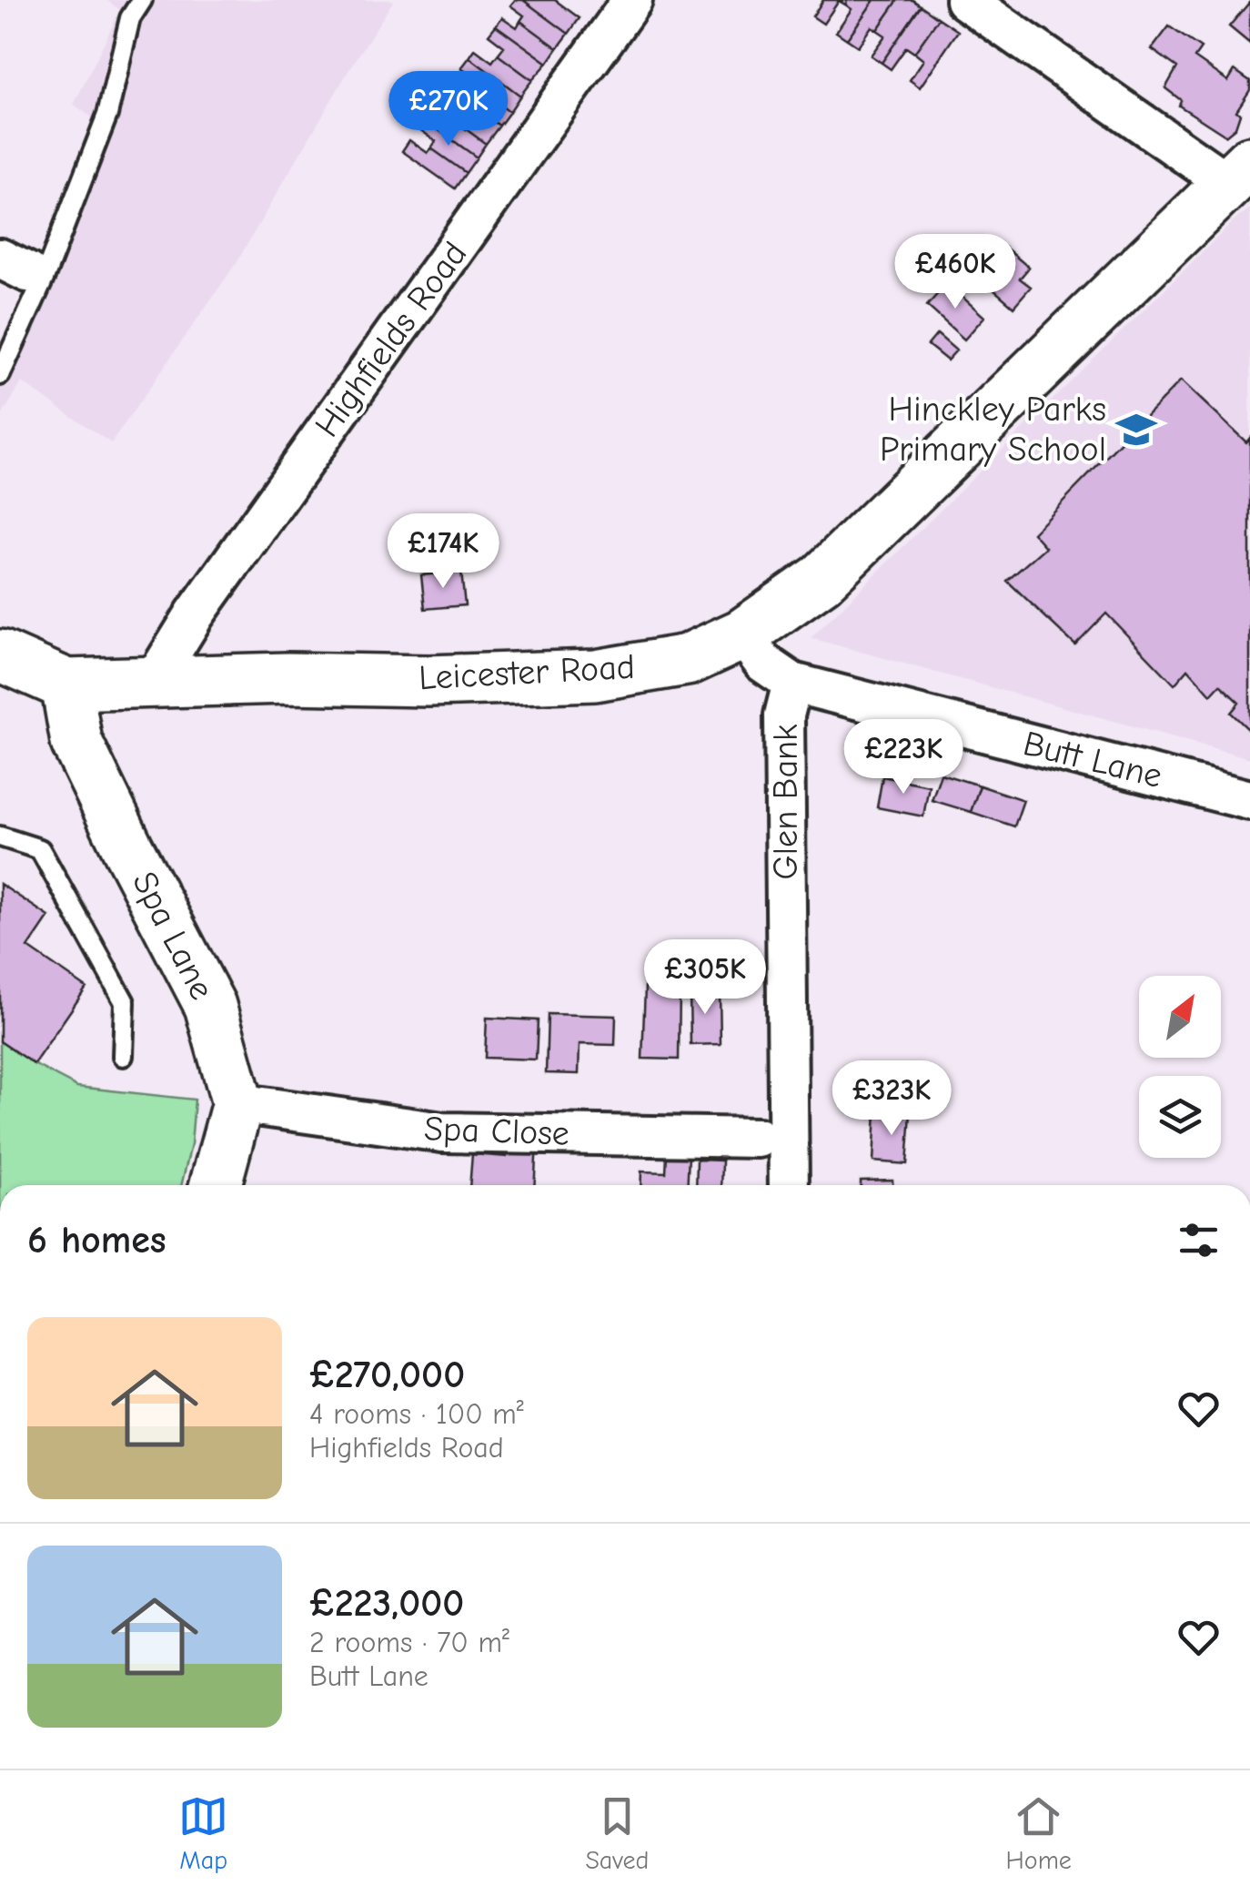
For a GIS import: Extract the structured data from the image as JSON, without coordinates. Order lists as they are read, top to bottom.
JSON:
{
  "streets": {
    "main road": ["Leicester Road", "Spa Lane"],
    "street": [
      "Highfields Road",
      "Butt Lane",
      "Glen Bank",
      "Spa Close"
    ]
  },
  "crossings": [
    ["Highfields Road", "Leicester Road"],
    ["Leicester Road", "Butt Lane"],
    ["Leicester Road", "Spa Lane"],
    ["Butt Lane", "Glen Bank"],
    ["Spa Lane", "Spa Close"]
  ],
  "places": {
    "school or university": ["Hinckley Parks Primary School"]
  },
  "north": "top right",
  "page": {
    "price": [
      "£270K",
      "£460K",
      "£174K",
      "£223K",
      "£305K",
      "£323K"
    ],
    "heading": "6 homes",
    "list": [
      {
        "name": "£270,000",
        "note": "4 rooms · 100 m² · Highfields Road"
      },
      {
        "name": "£223,000",
        "note": "2 rooms · 70 m² · Butt Lane"
      }
    ],
    "tabs": ["Map", "Saved", "Home"]
  }
}
